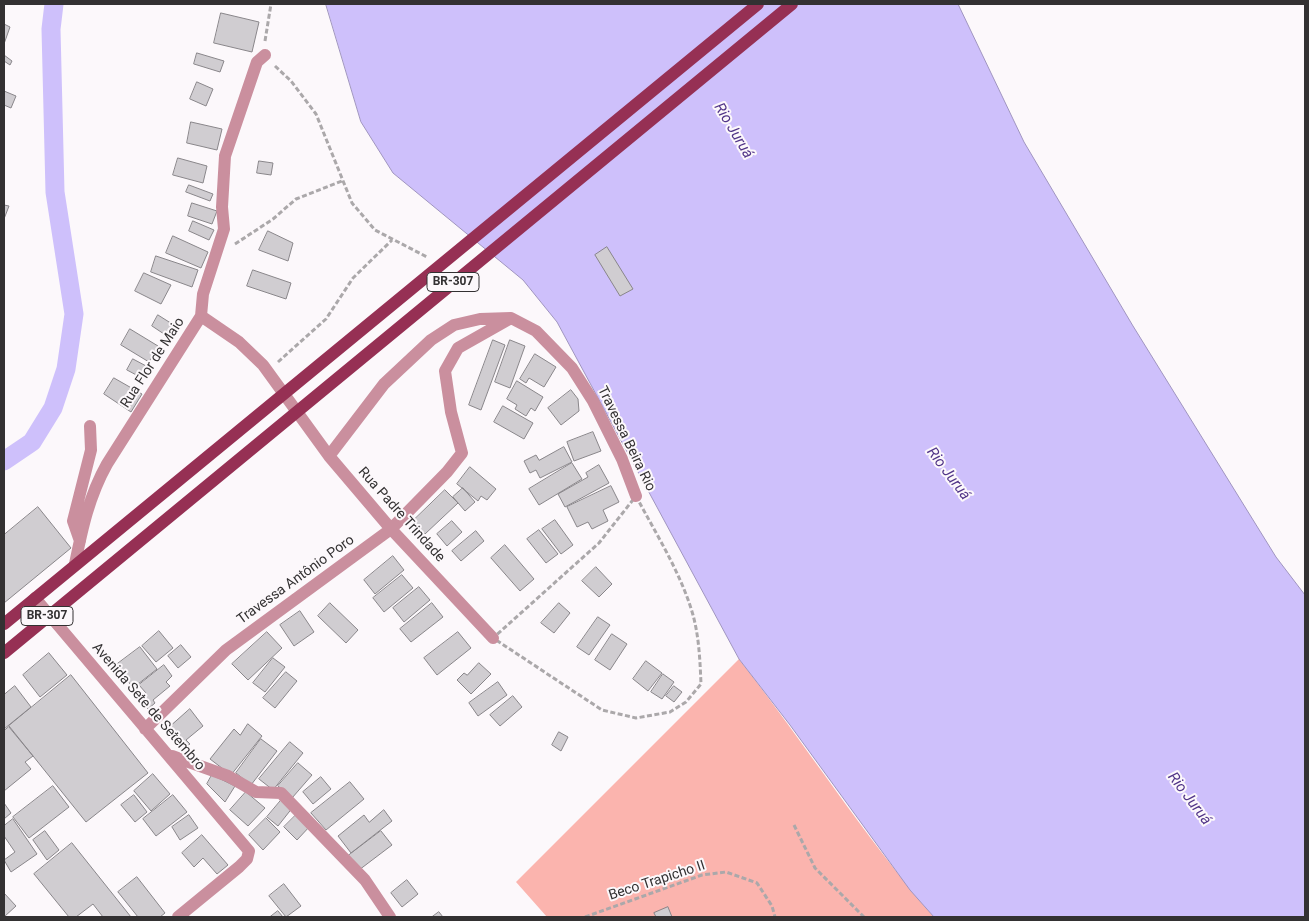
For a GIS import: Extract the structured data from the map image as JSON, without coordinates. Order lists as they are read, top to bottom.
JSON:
{
  "streets": {
    "main road": ["BR-307"],
    "street": [
      "Rua Flor de Maio",
      "Travessa Beira Rio",
      "Rua Padre Trindade",
      "Travessa Antônio Poro",
      "Avenida Sete de Setembro"
    ],
    "path": ["Beco Trapicho II"]
  },
  "crossings": [
    ["BR-307", "Rua Flor de Maio"],
    ["BR-307", "Avenida Sete de Setembro"],
    ["Rua Flor de Maio", "Rua Padre Trindade"],
    ["Travessa Beira Rio", "Rua Padre Trindade"],
    ["Travessa Beira Rio", "Travessa Antônio Poro"],
    ["Rua Padre Trindade", "Travessa Antônio Poro"],
    ["Travessa Antônio Poro", "Avenida Sete de Setembro"]
  ],
  "water": ["Rio Juruá"]
}
